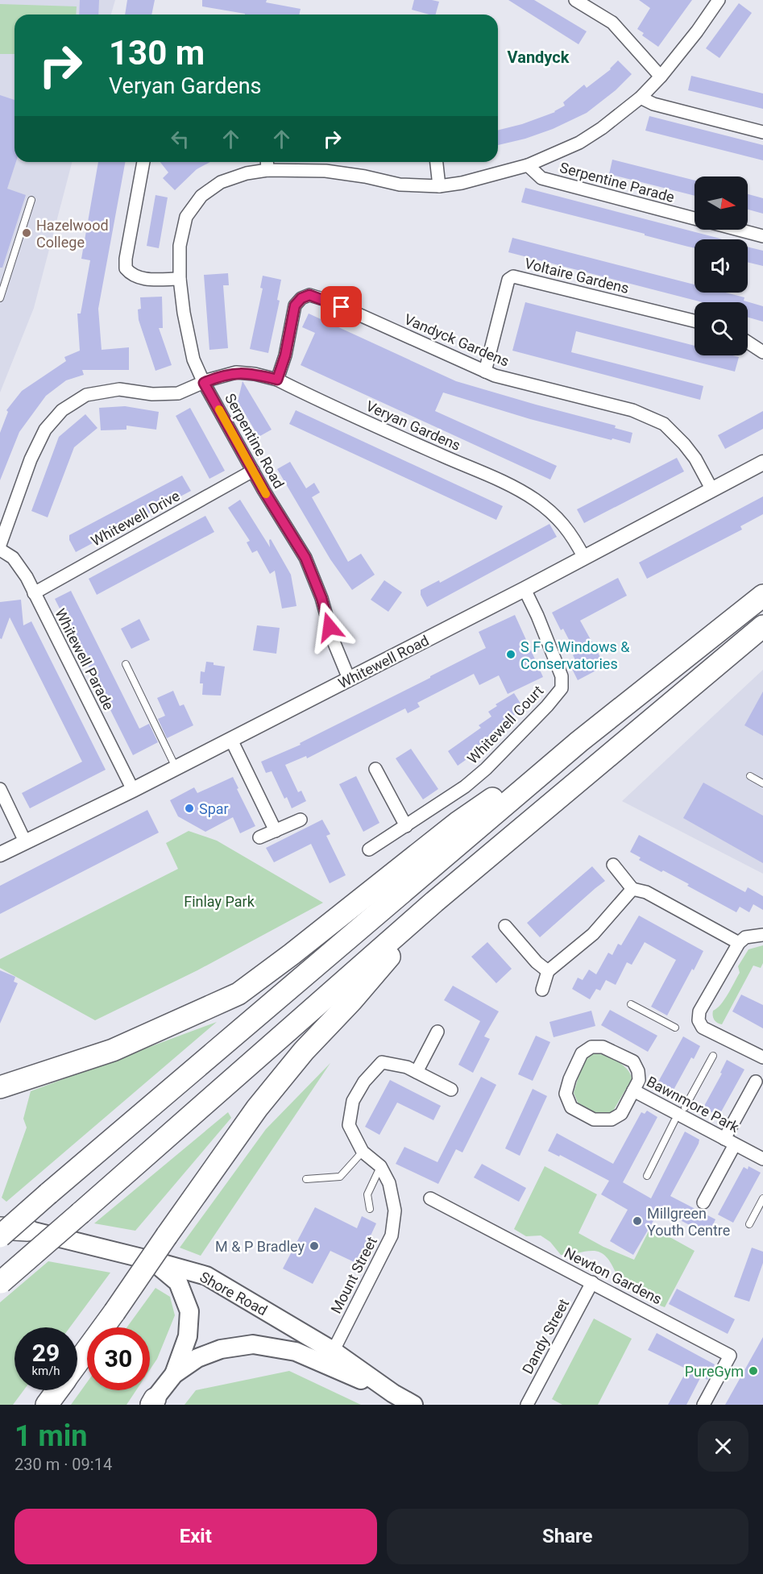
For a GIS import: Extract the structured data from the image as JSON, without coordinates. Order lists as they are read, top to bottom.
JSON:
{
  "streets": {
    "main road": ["Shore Road"],
    "street": [
      "Serpentine Parade",
      "Voltaire Gardens",
      "Vandyck Gardens",
      "Veryan Gardens",
      "Serpentine Road",
      "Whitewell Drive",
      "Whitewell Parade",
      "Whitewell Road",
      "Whitewell Court",
      "Bawnmore Park",
      "Mount Street",
      "Newton Gardens",
      "Dandy Street"
    ]
  },
  "crossings": [
    ["Serpentine Parade", "Serpentine Road"],
    ["Voltaire Gardens", "Vandyck Gardens"],
    ["Vandyck Gardens", "Veryan Gardens"],
    ["Vandyck Gardens", "Whitewell Road"],
    ["Veryan Gardens", "Serpentine Road"],
    ["Veryan Gardens", "Whitewell Road"],
    ["Serpentine Road", "Whitewell Drive"],
    ["Serpentine Road", "Whitewell Road"],
    ["Whitewell Drive", "Whitewell Parade"],
    ["Whitewell Parade", "Whitewell Road"],
    ["Whitewell Road", "Whitewell Court"],
    ["Mount Street", "Shore Road"],
    ["Newton Gardens", "Dandy Street"]
  ],
  "districts": ["Vandyck"],
  "parks": ["Finlay Park"],
  "places": [
    "Hazelwood College",
    "S F G Windows & Conservatories",
    "Spar",
    "Millgreen Youth Centre",
    "M & P Bradley",
    "PureGym"
  ],
  "north": "right",
  "page": {
    "turn": ["130 m", "Veryan Gardens"],
    "speed": "29 km/h",
    "limit": "30",
    "heading": ["1 min", "230 m · 09:14"],
    "buttons": ["Exit", "Share"]
  }
}
